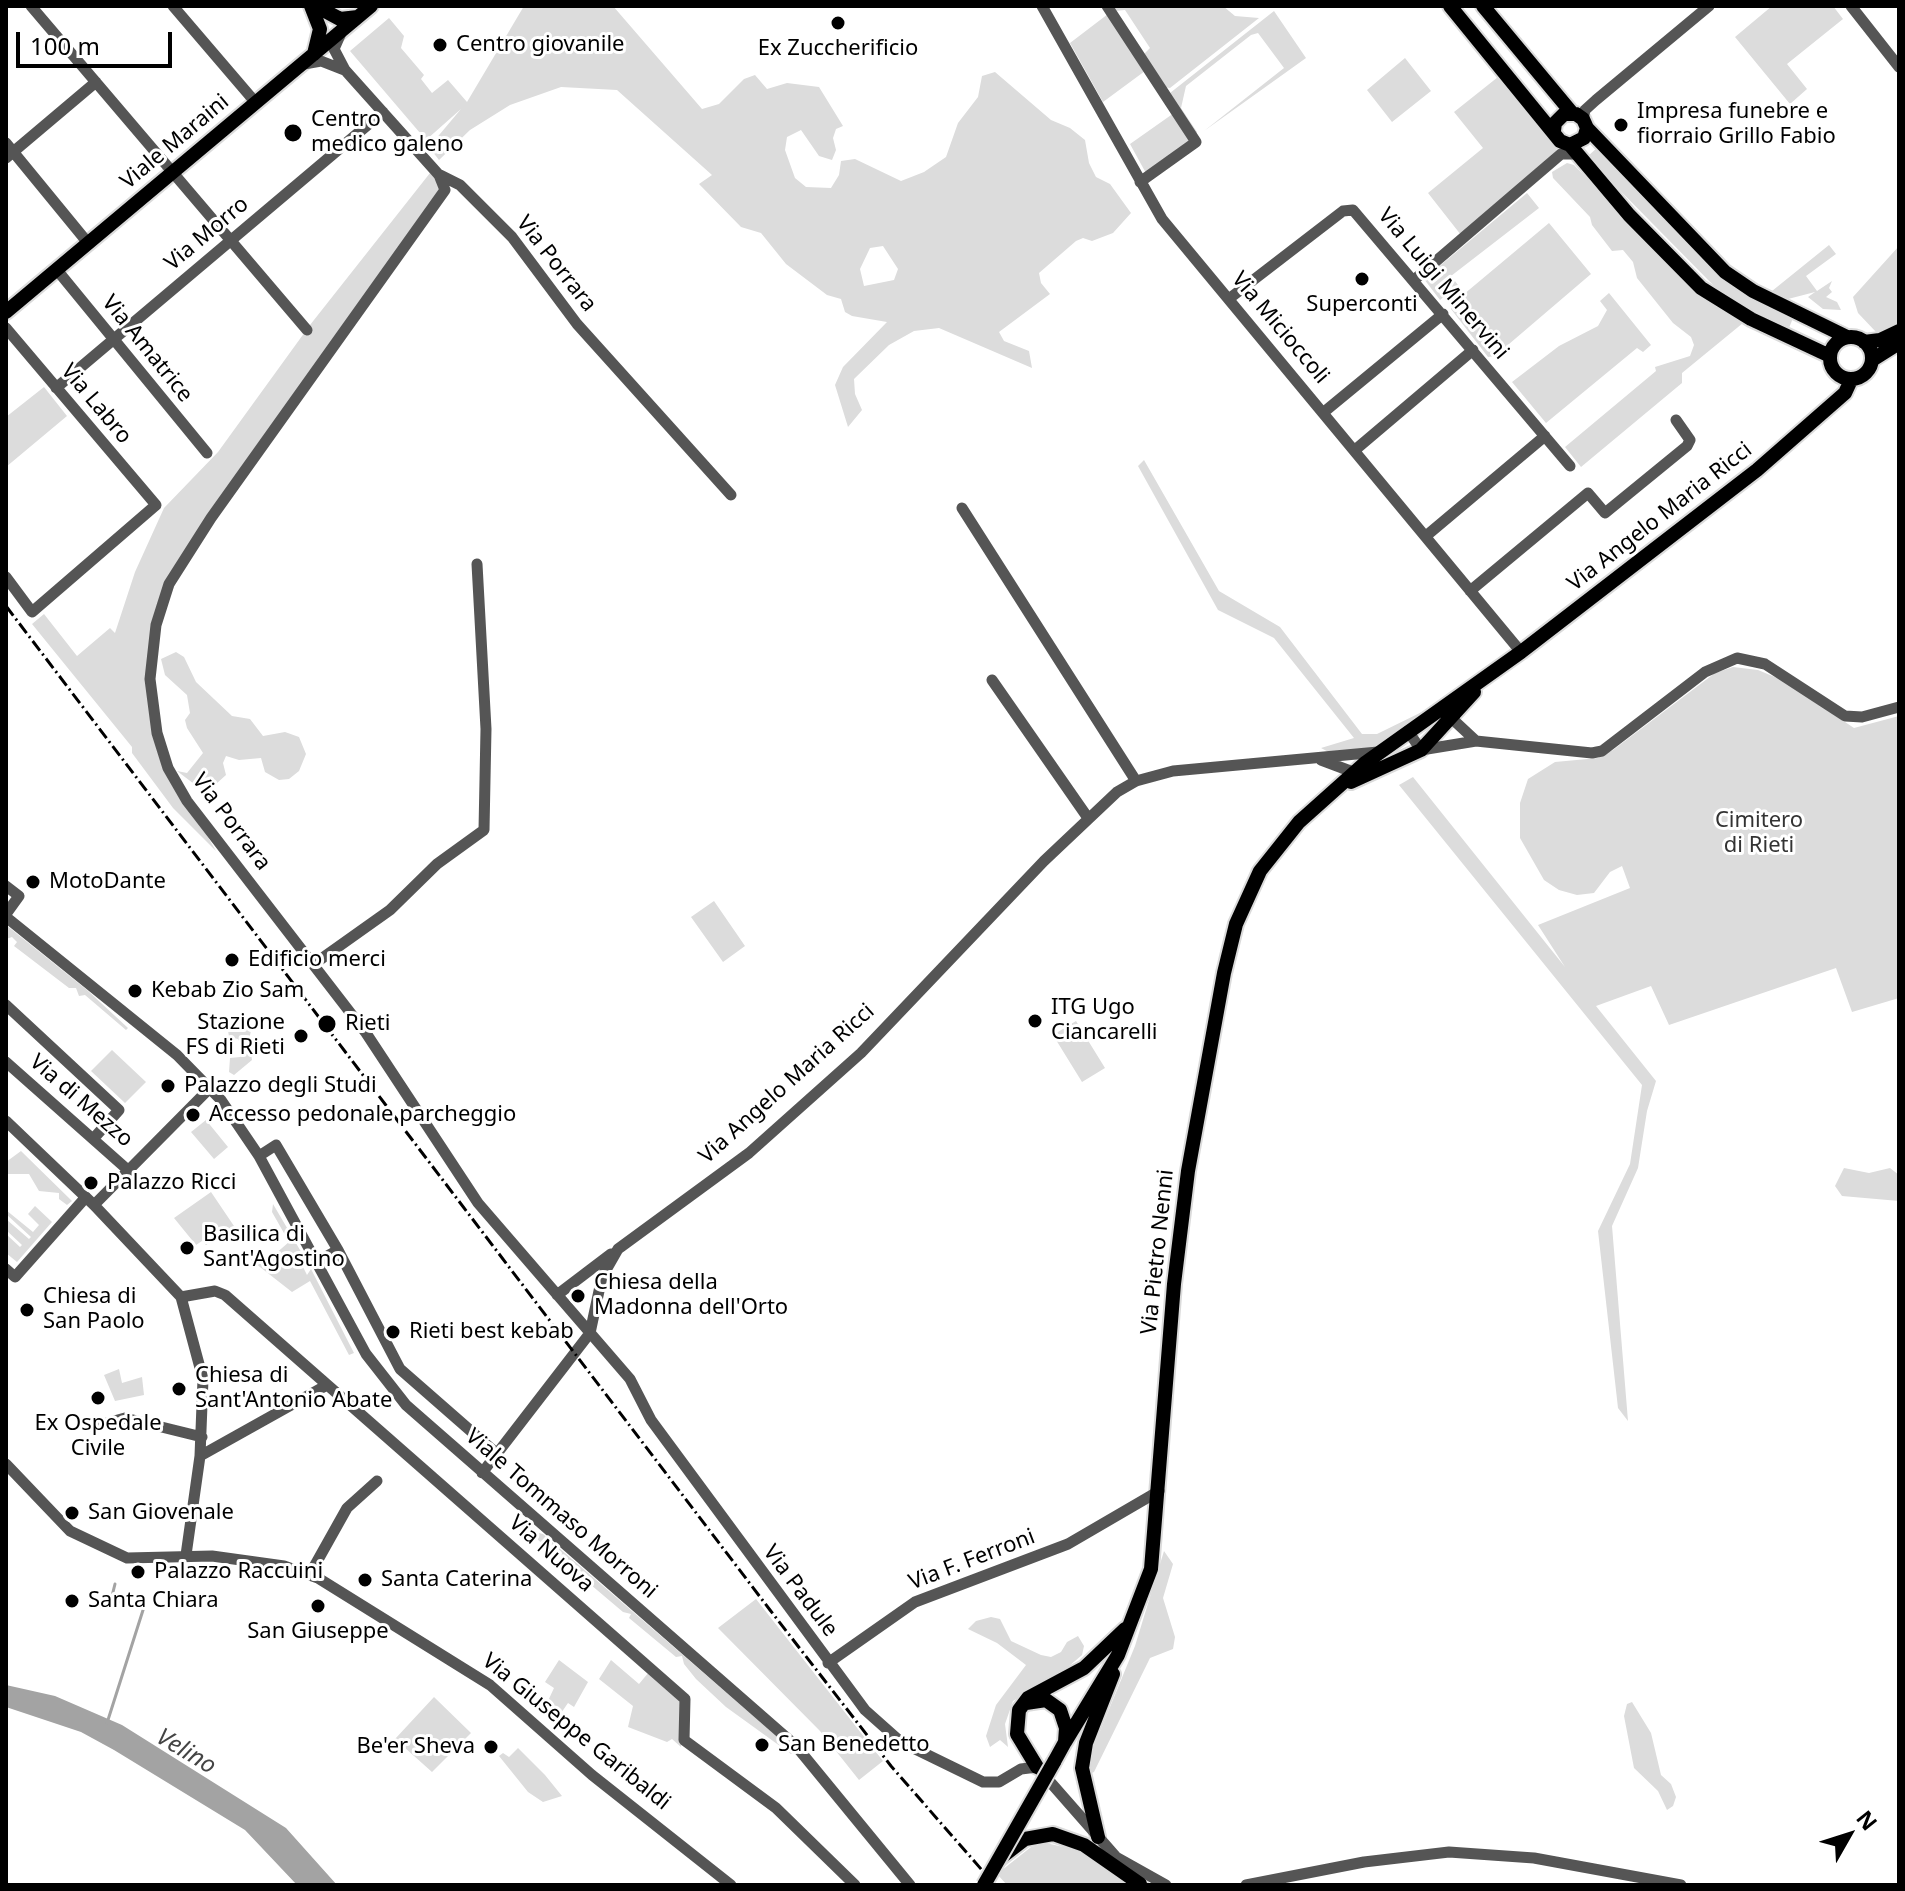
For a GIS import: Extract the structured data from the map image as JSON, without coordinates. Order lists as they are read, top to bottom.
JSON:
{
  "streets": {
    "main road": ["Viale Maraini", "Via Angelo Maria Ricci", "Via Pietro Nenni"],
    "street": [
      "Via Morro",
      "Via Porrara",
      "Via Luigi Minervini",
      "Via Micioccoli",
      "Via Amatrice",
      "Via Labro",
      "Via di Mezzo",
      "Viale Tommaso Morroni",
      "Via Nuova",
      "Via F. Ferroni",
      "Via Padule",
      "Via Giuseppe Garibaldi"
    ]
  },
  "crossings": [
    ["Viale Maraini", "Via Amatrice"],
    ["Via Morro", "Via Porrara"],
    ["Via Morro", "Via Amatrice"],
    ["Via Morro", "Via Labro"],
    ["Via Porrara", "Via Angelo Maria Ricci"],
    ["Via Porrara", "Via Padule"],
    ["Via Luigi Minervini", "Via Micioccoli"],
    ["Via Micioccoli", "Via Angelo Maria Ricci"],
    ["Via Angelo Maria Ricci", "Via Pietro Nenni"],
    ["Via Angelo Maria Ricci", "Viale Tommaso Morroni"],
    ["Via Angelo Maria Ricci", "Via Padule"],
    ["Via Pietro Nenni", "Via F. Ferroni"],
    ["Via F. Ferroni", "Via Padule"]
  ],
  "water": ["Velino"],
  "parks": ["Cimitero di Rieti"],
  "places": [
    "Ex Zuccherificio",
    "Centro giovanile",
    "Impresa funebre e fiorraio Grillo Fabio",
    "Centro medico galeno",
    "Superconti",
    "MotoDante",
    "Edificio merci",
    "Kebab Zio Sam",
    "ITG Ugo Ciancarelli",
    "Rieti",
    "Stazione FS di Rieti",
    "Palazzo degli Studi",
    "Accesso pedonale parcheggio",
    "Palazzo Ricci",
    "Basilica di Sant'Agostino",
    "Chiesa della Madonna dell'Orto",
    "Chiesa di San Paolo",
    "Rieti best kebab",
    "Chiesa di Sant'Antonio Abate",
    "Ex Ospedale Civile",
    "San Giovenale",
    "Palazzo Raccuini",
    "Santa Caterina",
    "Santa Chiara",
    "San Giuseppe",
    "San Benedetto",
    "Be'er Sheva"
  ],
  "scale_bar": "100 m",
  "north": "top right"
}
